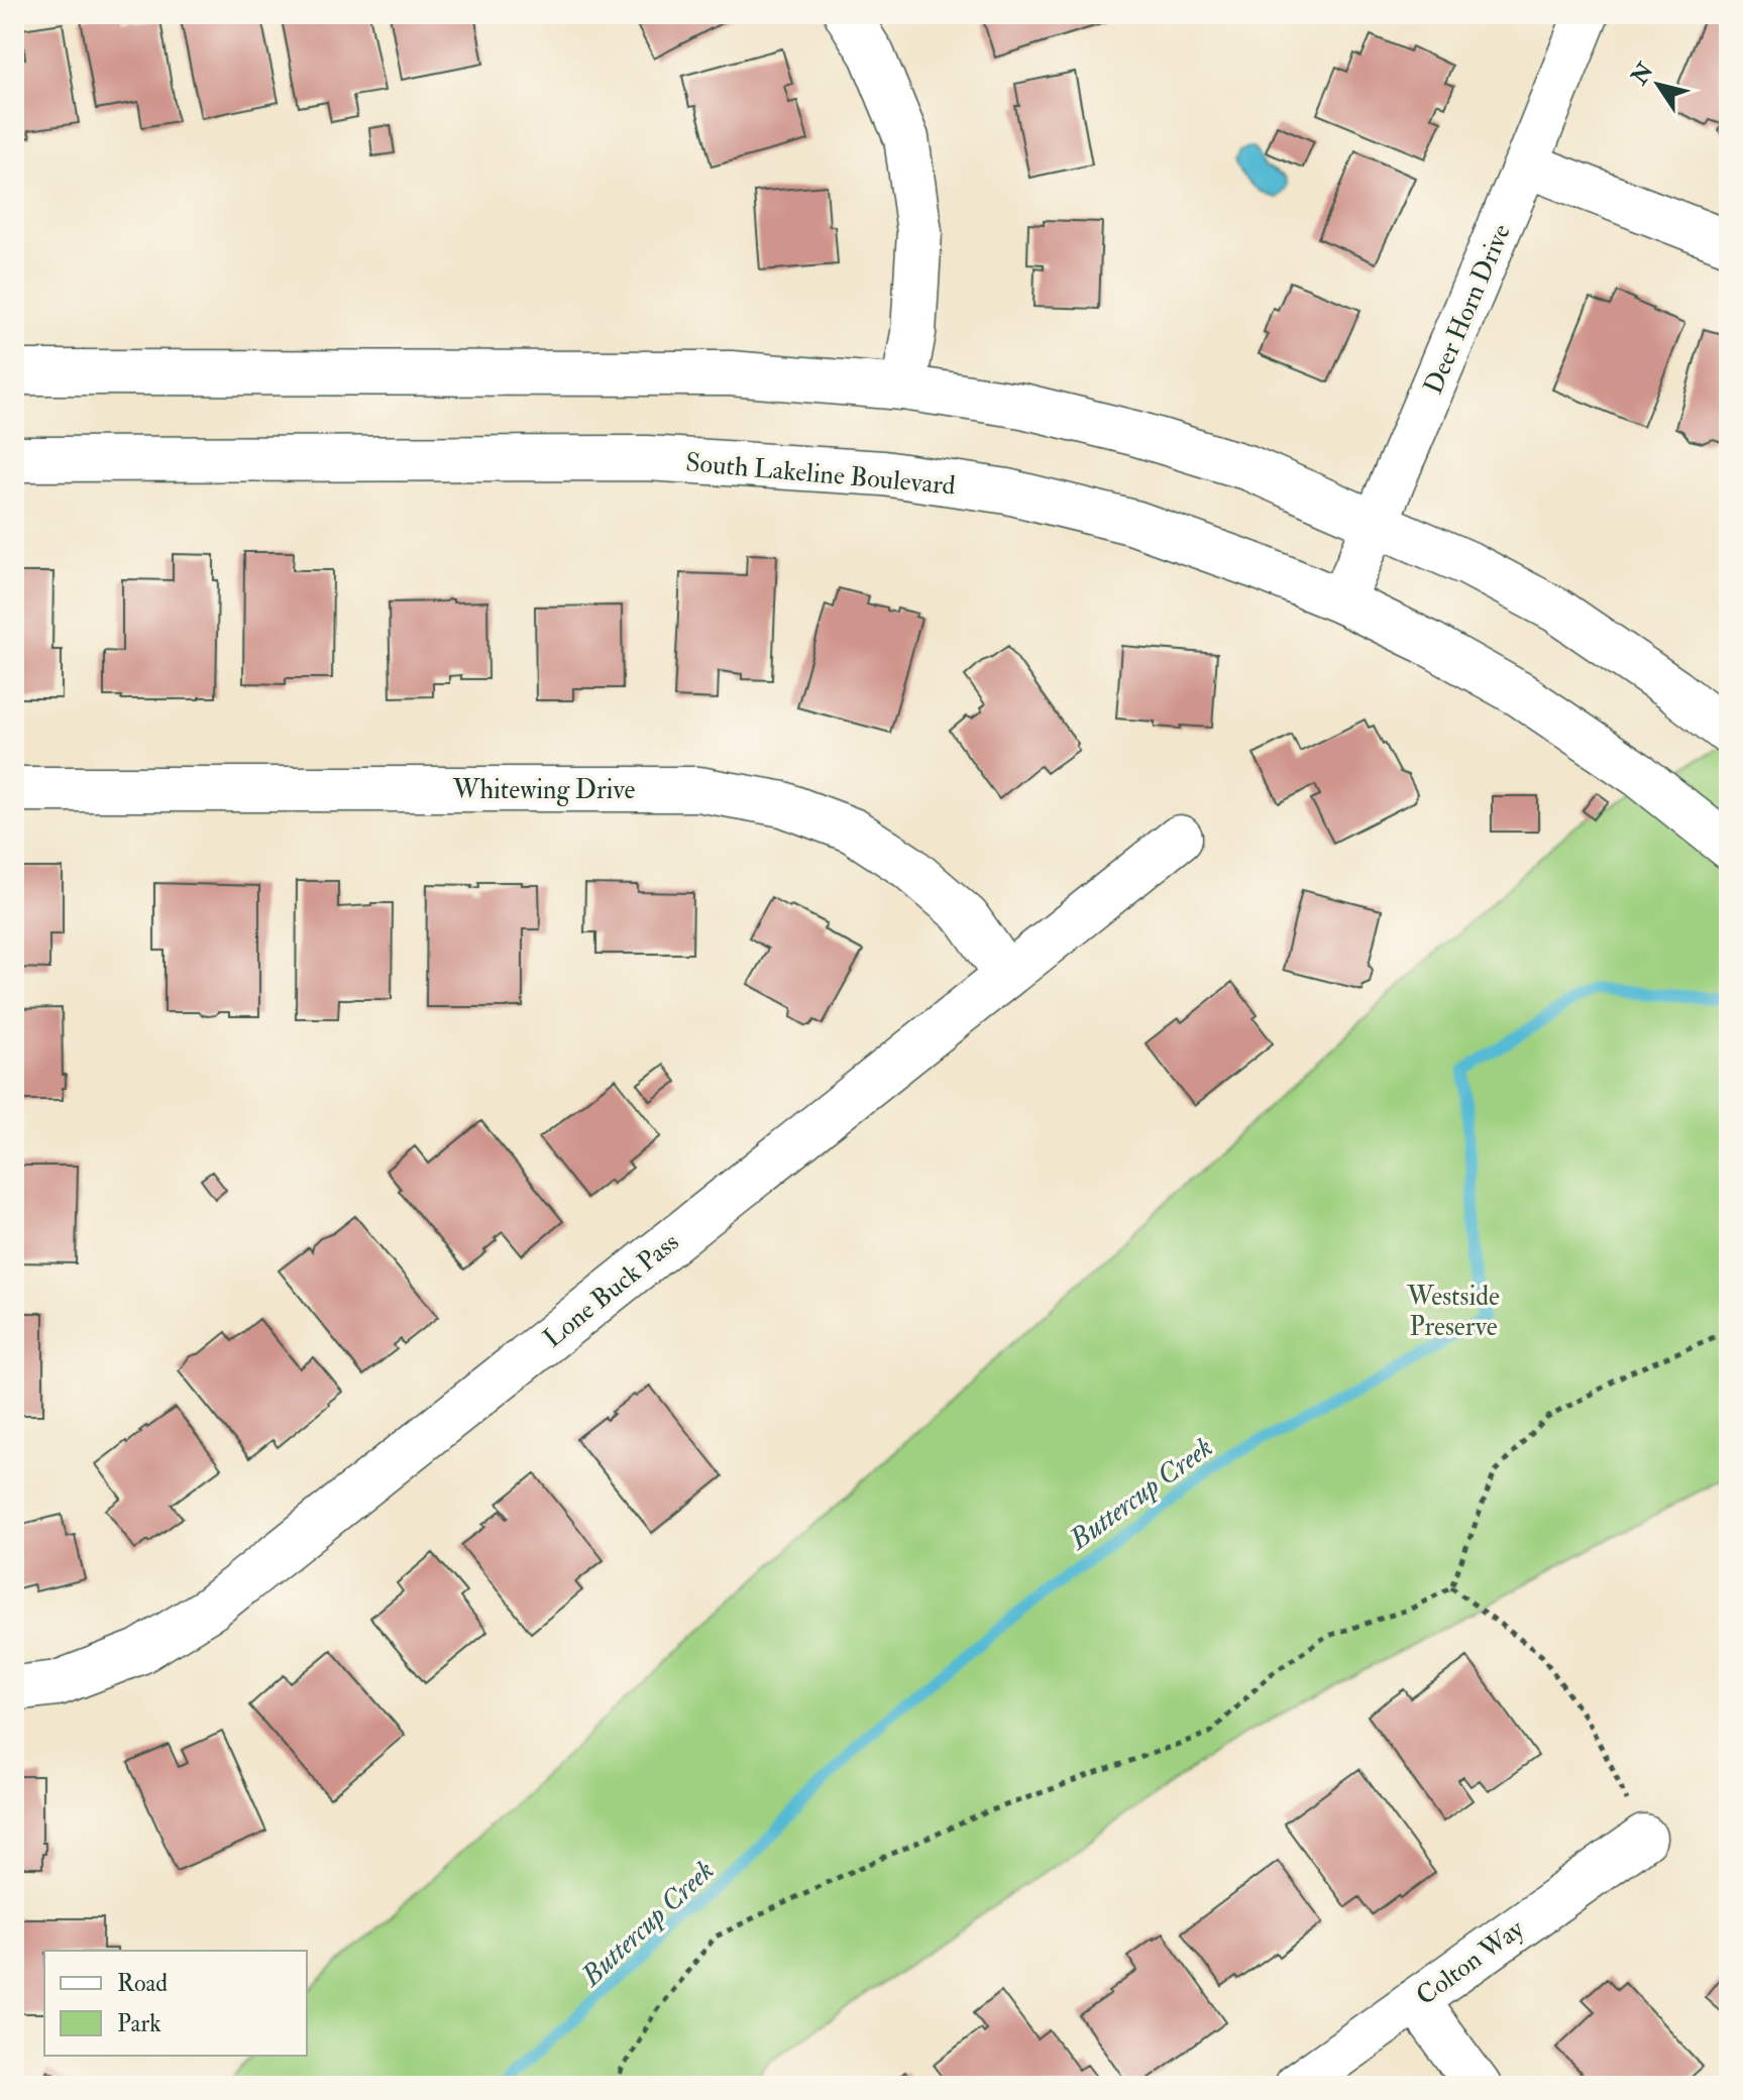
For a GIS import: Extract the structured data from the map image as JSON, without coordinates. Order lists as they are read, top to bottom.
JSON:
{
  "streets": {
    "street": [
      "Deer Horn Drive",
      "South Lakeline Boulevard",
      "Whitewing Drive",
      "Lone Buck Pass",
      "Colton Way"
    ]
  },
  "crossings": [
    ["Deer Horn Drive", "South Lakeline Boulevard"],
    ["Whitewing Drive", "Lone Buck Pass"]
  ],
  "water": ["Buttercup Creek"],
  "parks": ["Westside Preserve"],
  "legend": ["Road", "Park"],
  "north": "top left"
}
